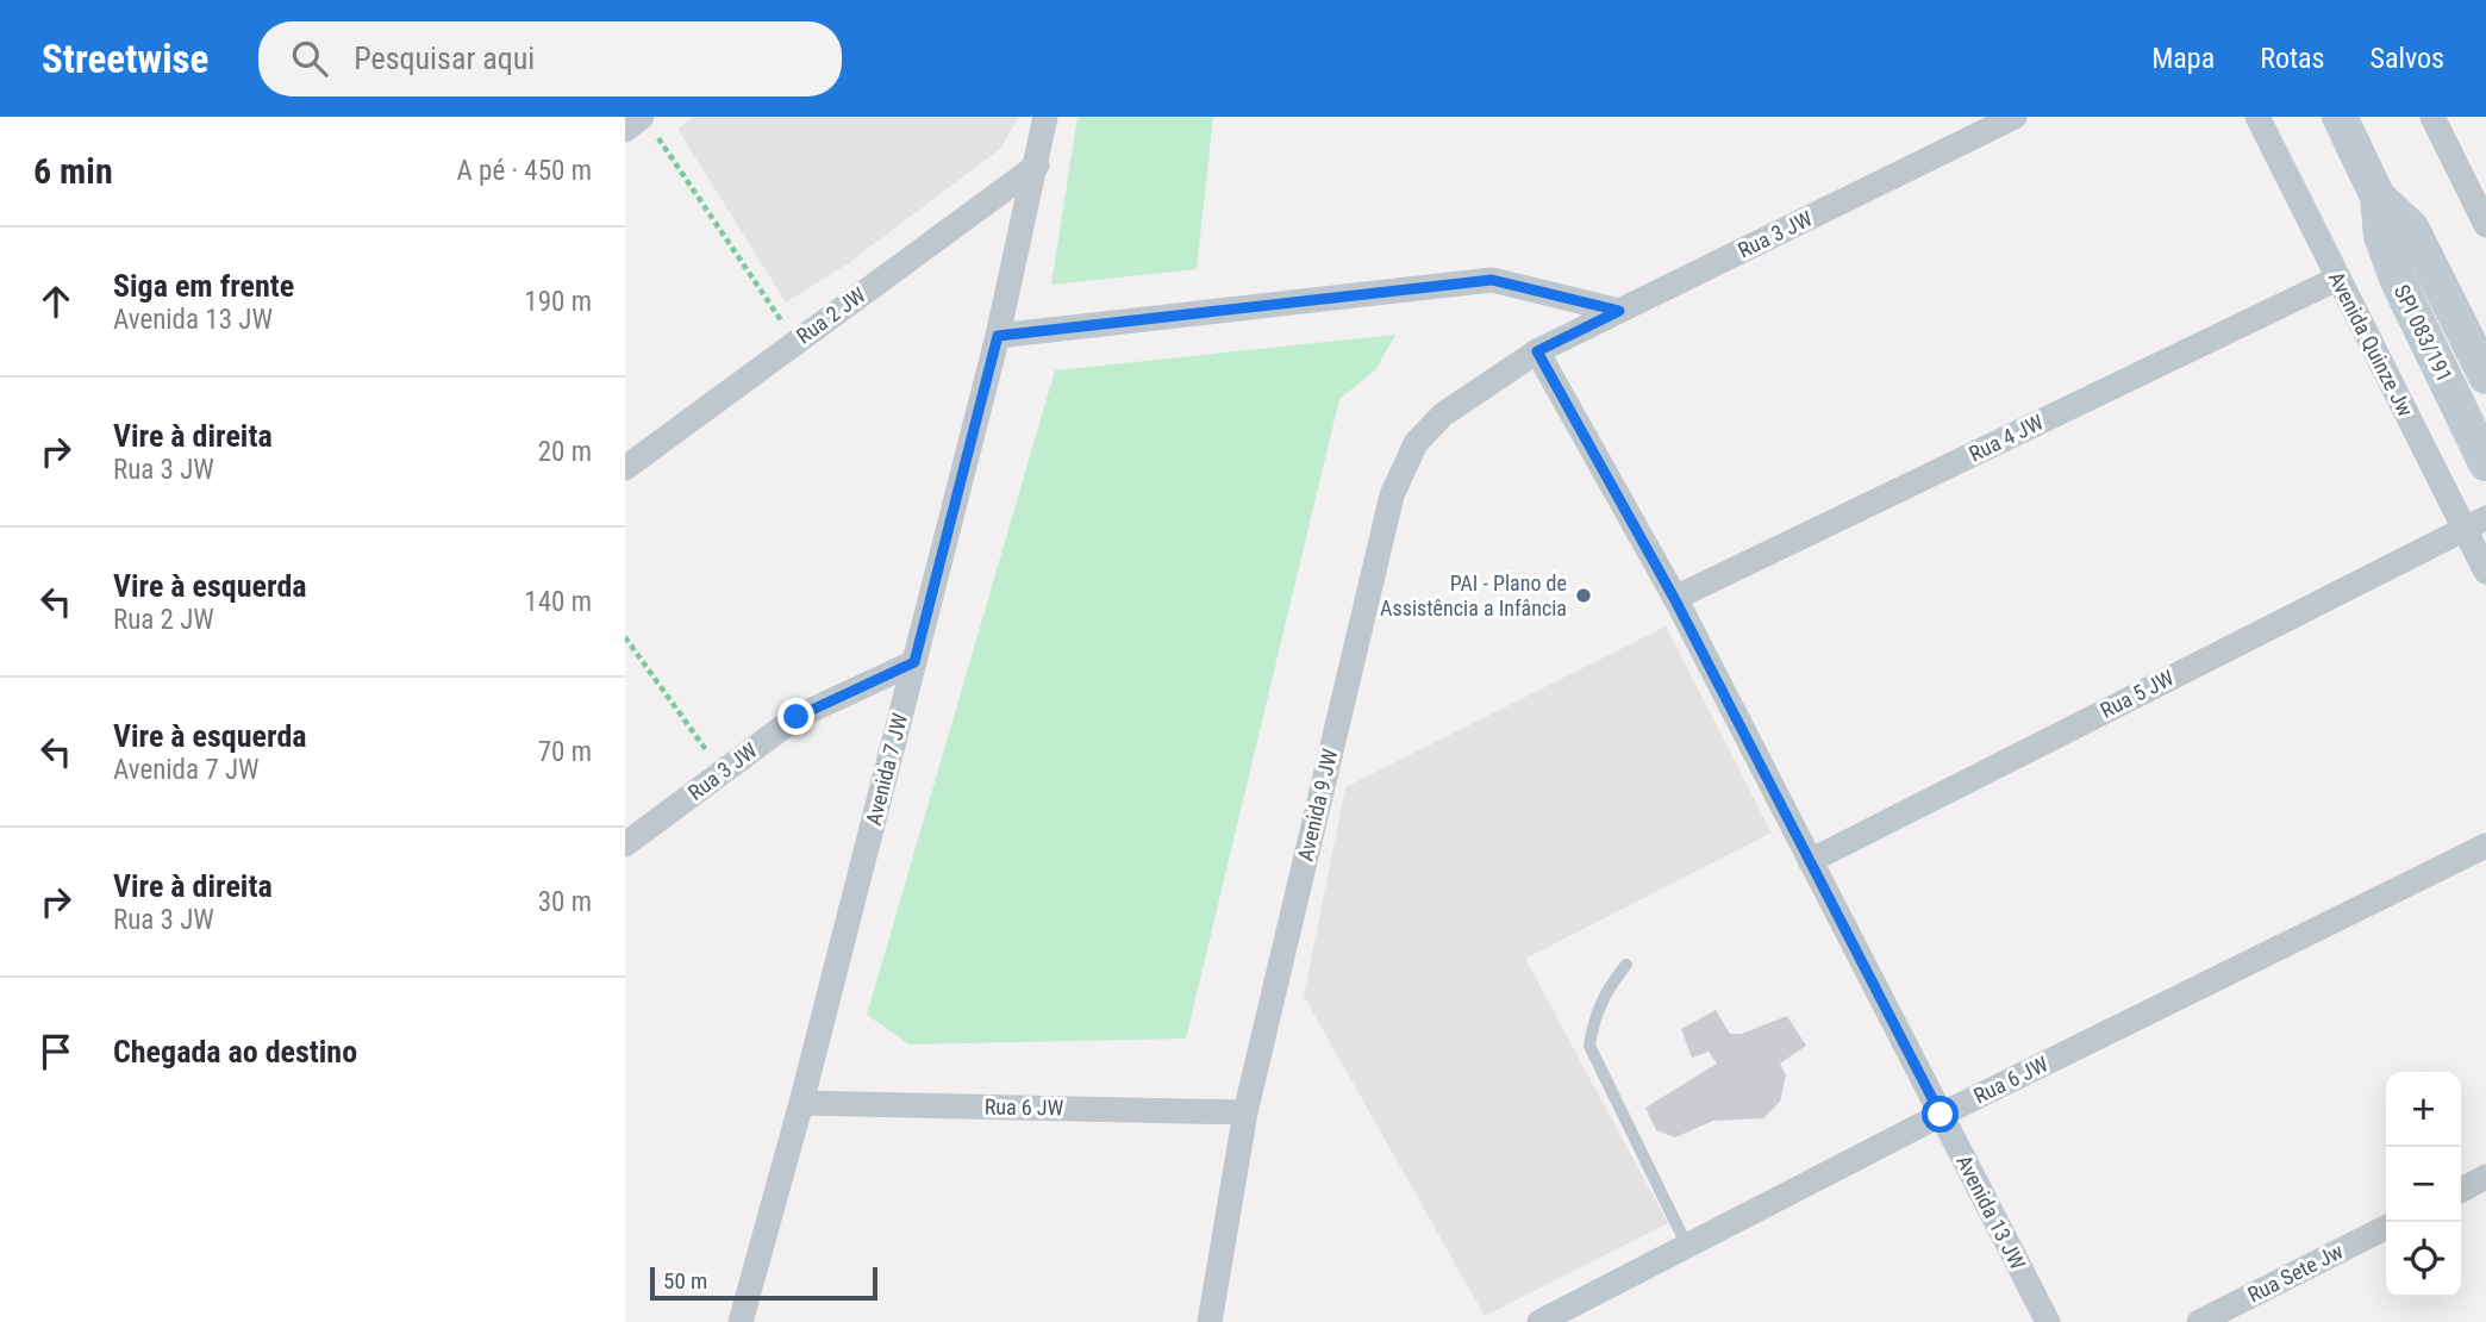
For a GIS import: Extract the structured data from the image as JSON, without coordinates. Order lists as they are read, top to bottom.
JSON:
{
  "streets": {
    "main road": ["SPI 083/191"],
    "street": [
      "Rua 3 JW",
      "Rua 2 JW",
      "Avenida Quinze Jw",
      "Rua 4 JW",
      "Rua 5 JW",
      "Avenida 7 JW",
      "Avenida 9 JW",
      "Rua 6 JW",
      "Avenida 13 JW",
      "Rua Sete Jw"
    ]
  },
  "crossings": [
    ["Rua 3 JW", "Avenida 7 JW"],
    ["Rua 3 JW", "Avenida 9 JW"],
    ["Rua 3 JW", "Avenida 13 JW"],
    ["Rua 2 JW", "Avenida 7 JW"],
    ["Avenida Quinze Jw", "Rua 4 JW"],
    ["Avenida Quinze Jw", "Rua 5 JW"],
    ["Rua 4 JW", "Avenida 13 JW"],
    ["Rua 5 JW", "Avenida 13 JW"],
    ["Avenida 7 JW", "Rua 6 JW"],
    ["Avenida 9 JW", "Rua 6 JW"],
    ["Avenida 9 JW", "Avenida 13 JW"],
    ["Rua 6 JW", "Avenida 13 JW"]
  ],
  "places": ["PAI - Plano de Assistência a Infância"],
  "scale_bar": "50 m",
  "page": {
    "header": "Streetwise",
    "search": "Pesquisar aqui",
    "nav": ["Mapa", "Rotas", "Salvos"],
    "heading": ["6 min", "A pé · 450 m"],
    "list": [
      ["Siga em frente", "Avenida 13 JW", "190 m"],
      ["Vire à direita", "Rua 3 JW", "20 m"],
      ["Vire à esquerda", "Rua 2 JW", "140 m"],
      ["Vire à esquerda", "Avenida 7 JW", "70 m"],
      ["Vire à direita", "Rua 3 JW", "30 m"],
      "Chegada ao destino"
    ],
    "map_buttons": ["+", "−"],
    "scale": "50 m"
  }
}
